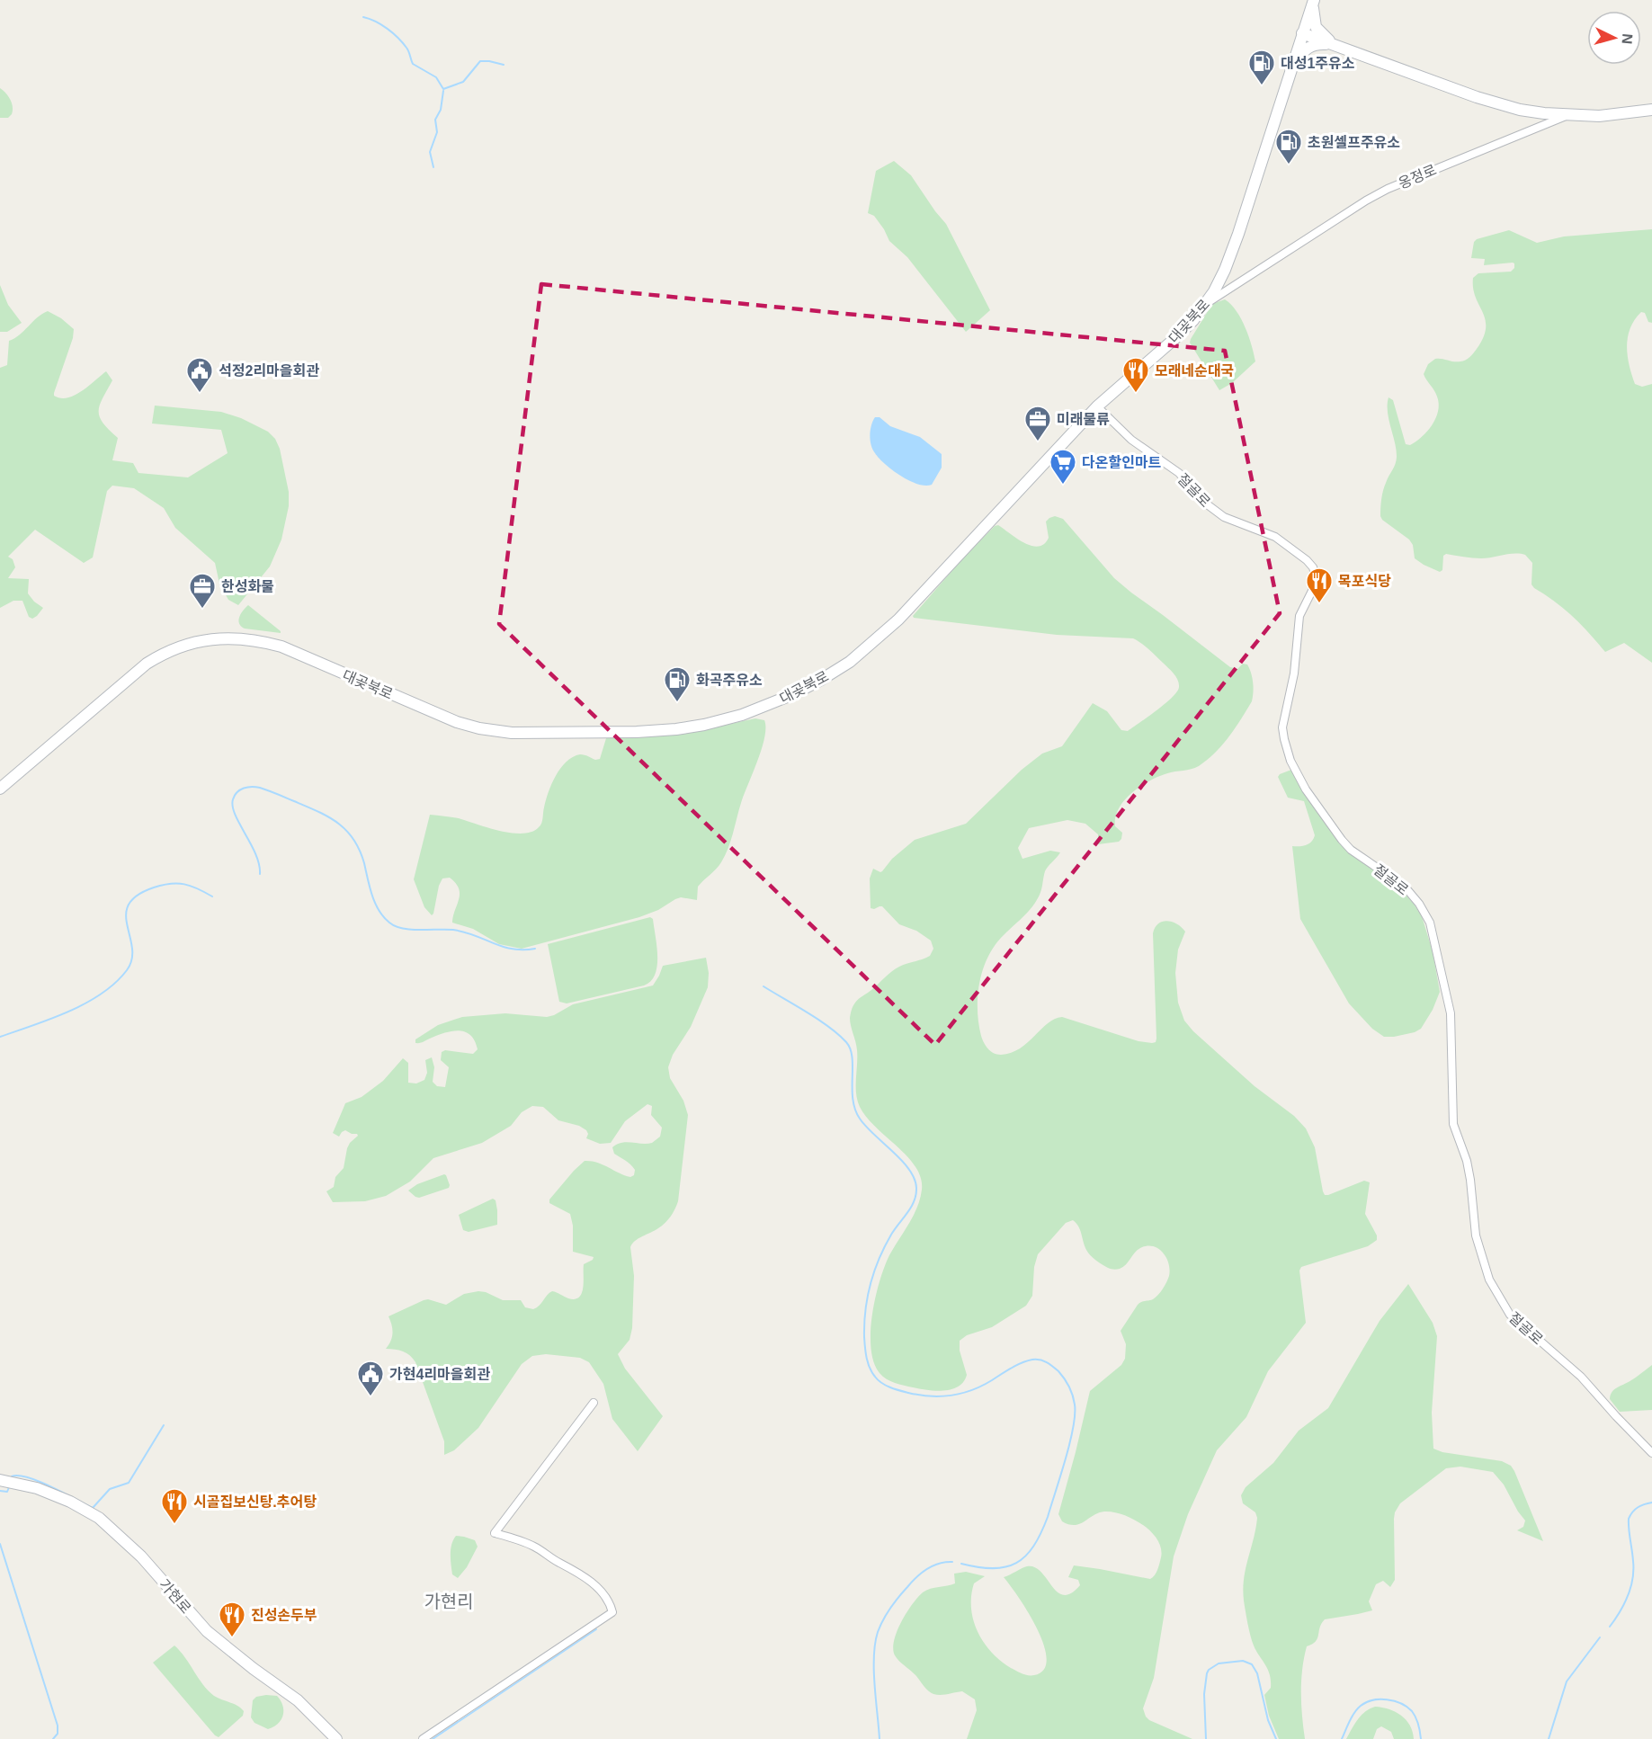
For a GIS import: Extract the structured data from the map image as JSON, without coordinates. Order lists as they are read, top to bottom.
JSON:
{
  "streets": {
    "street": [
      "옹정로",
      "대곶북로",
      "절골로",
      "가현로"
    ]
  },
  "crossings": [
    ["옹정로", "대곶북로"],
    ["대곶북로", "절골로"]
  ],
  "districts": ["가현리"],
  "places": {
    "fuel station": ["대성1주유소", "초원셀프주유소", "화곡주유소"],
    "public building": ["석정2리마을회관", "가현4리마을회관"],
    "restaurant": [
      "모래네순대국",
      "목포식당",
      "시골집보신탕.추어탕",
      "진성손두부"
    ],
    "office": ["미래물류", "한성화물"],
    "supermarket": ["다온할인마트"]
  },
  "north": "right"
}
